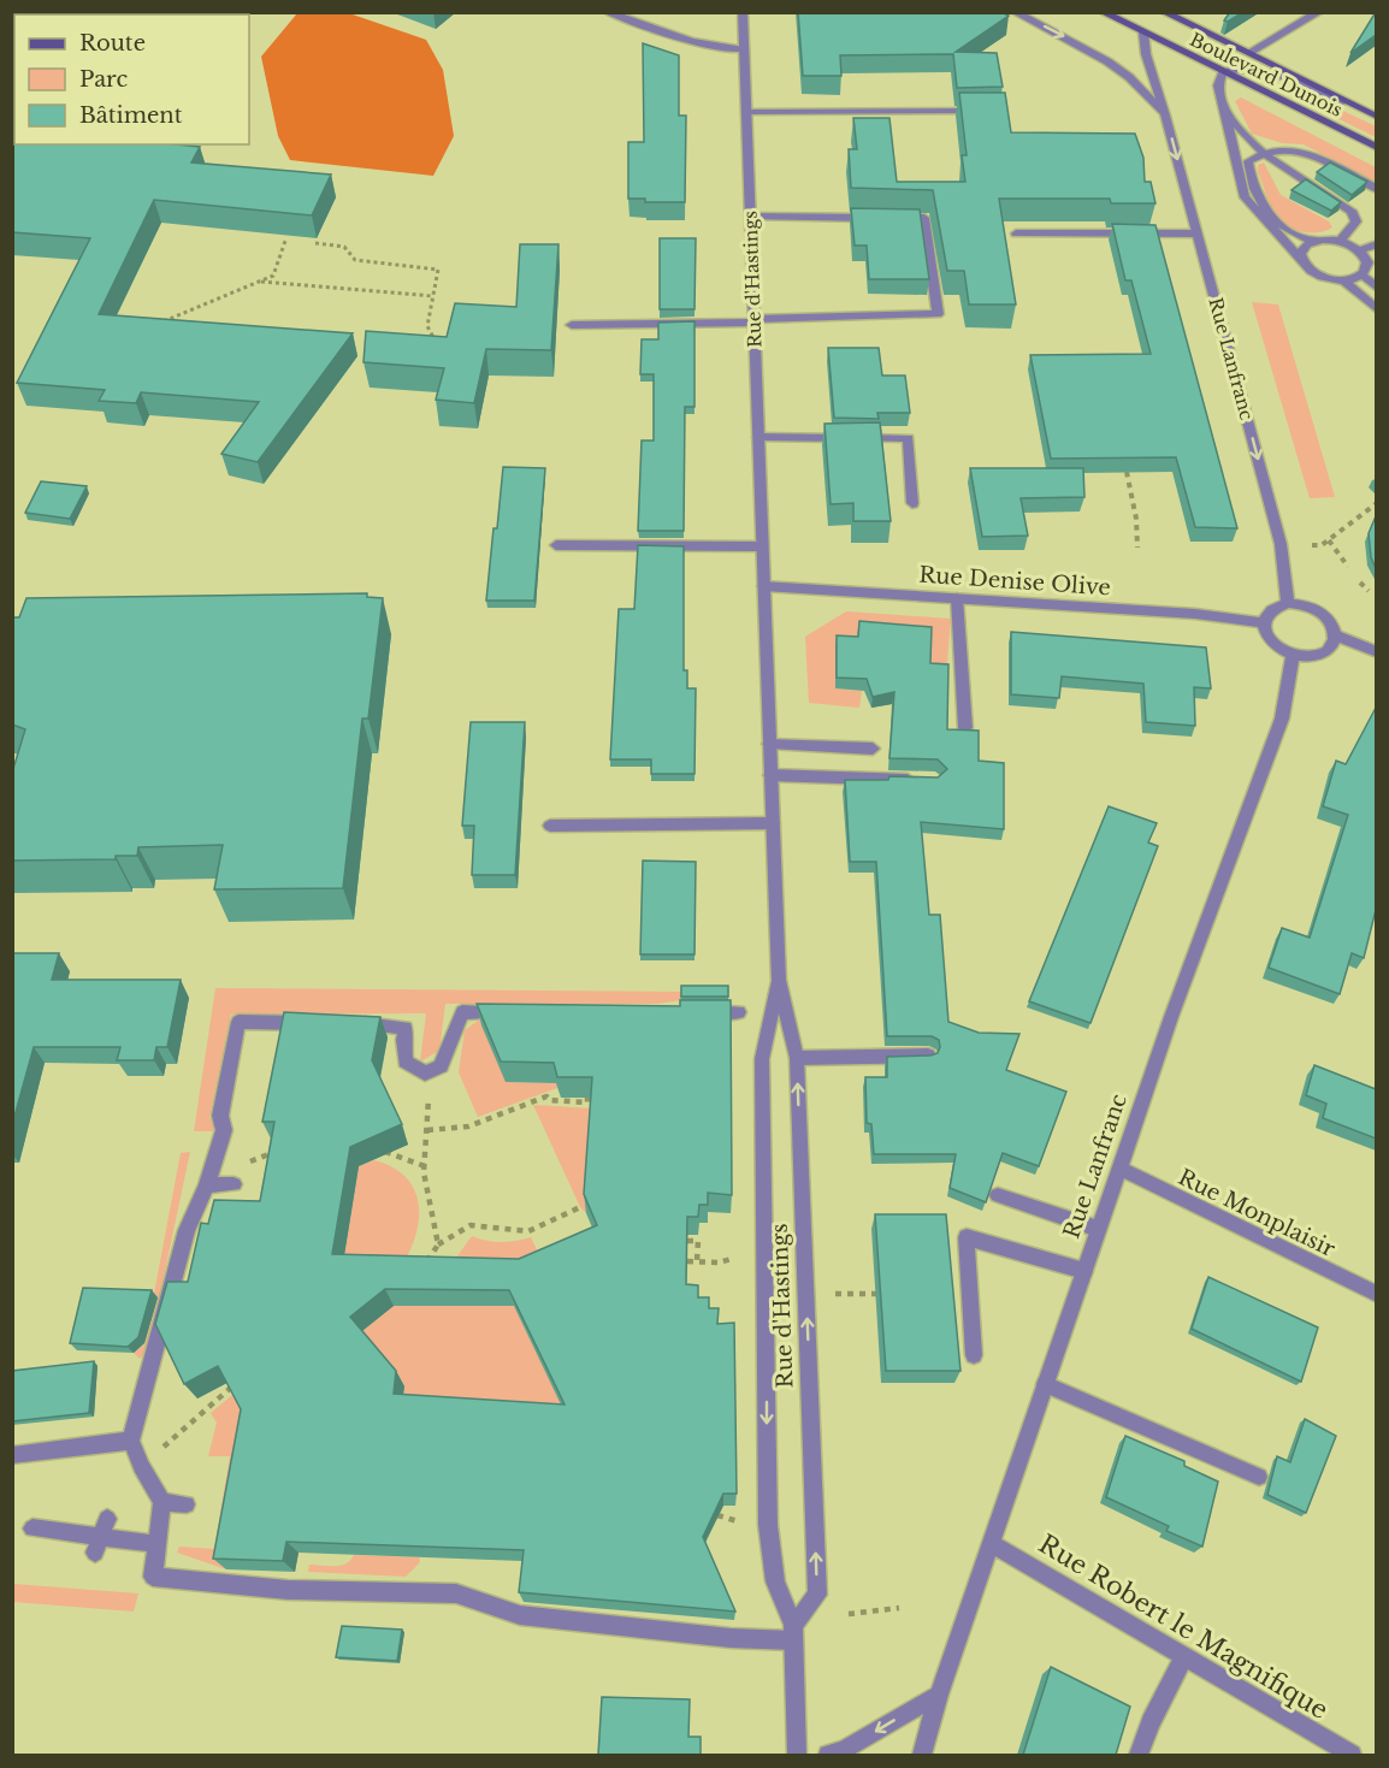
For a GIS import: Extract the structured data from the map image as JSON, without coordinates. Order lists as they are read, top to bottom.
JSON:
{
  "streets": {
    "main road": ["Boulevard Dunois"],
    "street": [
      "Rue d'Hastings",
      "Rue Lanfranc",
      "Rue Denise Olive",
      "Rue Monplaisir",
      "Rue Robert le Magnifique"
    ]
  },
  "crossings": [
    ["Boulevard Dunois", "Rue Lanfranc"],
    ["Rue d'Hastings", "Rue Denise Olive"],
    ["Rue Lanfranc", "Rue Denise Olive"],
    ["Rue Lanfranc", "Rue Monplaisir"],
    ["Rue Lanfranc", "Rue Robert le Magnifique"]
  ],
  "legend": ["Route", "Parc", "Bâtiment"]
}
